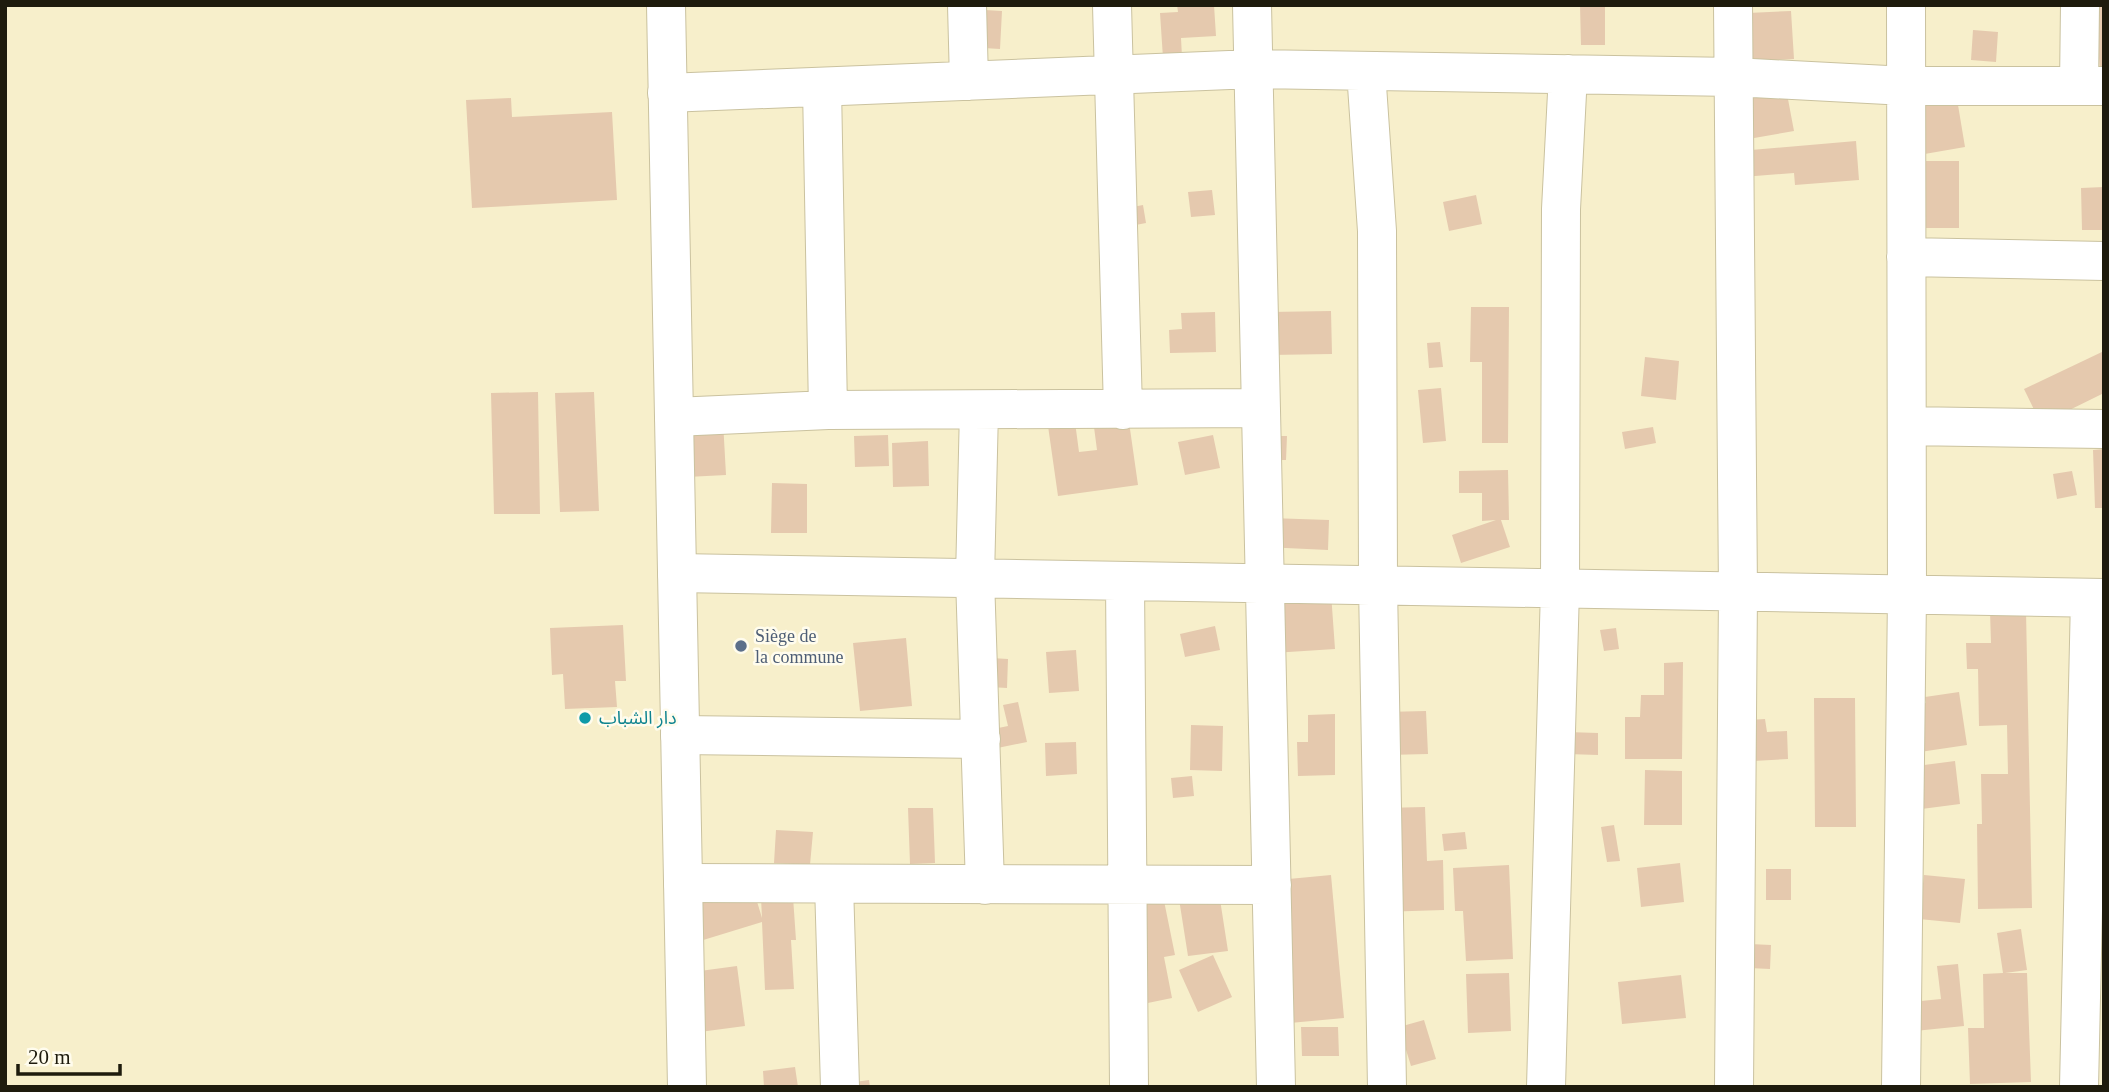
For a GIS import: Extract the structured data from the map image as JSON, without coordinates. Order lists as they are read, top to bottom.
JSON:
{
  "places": ["Siège de la commune", "دار الشباب"],
  "scale_bar": "20 m"
}
